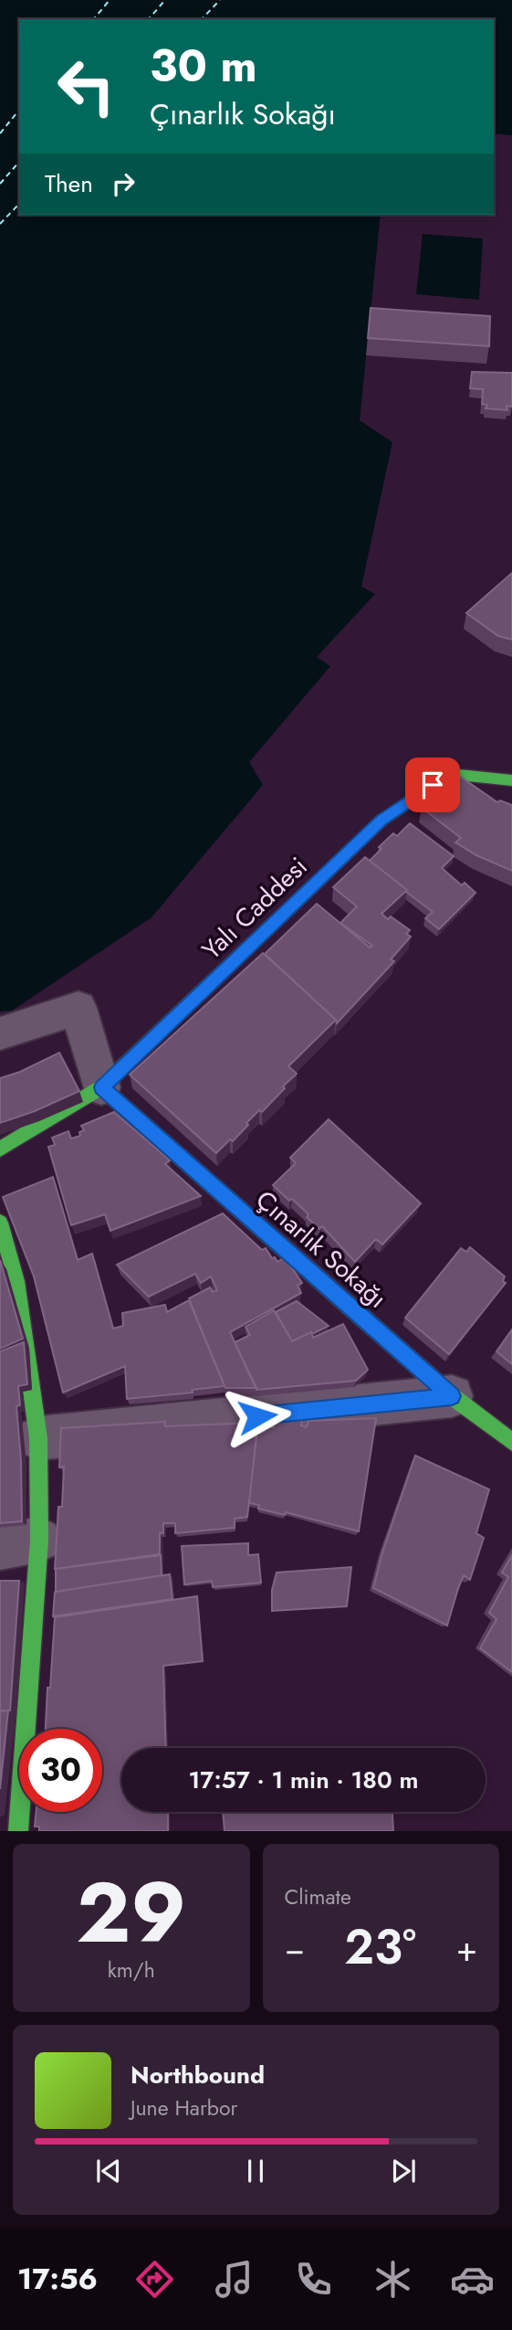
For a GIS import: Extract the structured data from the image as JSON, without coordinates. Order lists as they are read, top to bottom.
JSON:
{
  "streets": {
    "street": ["Yalı Caddesi", "Çınarlık Sokağı"]
  },
  "crossings": [
    ["Yalı Caddesi", "Çınarlık Sokağı"]
  ],
  "page": {
    "turn": ["30 m", "Çınarlık Sokağı"],
    "then": "Then",
    "limit": "30",
    "trip": "17:57 · 1 min · 180 m",
    "tile": [
      ["29", "km/h"],
      "Climate"
    ],
    "heat": ["−", "23°", "+"],
    "song": ["Northbound", "June Harbor"],
    "tabs": "17:56"
  }
}
